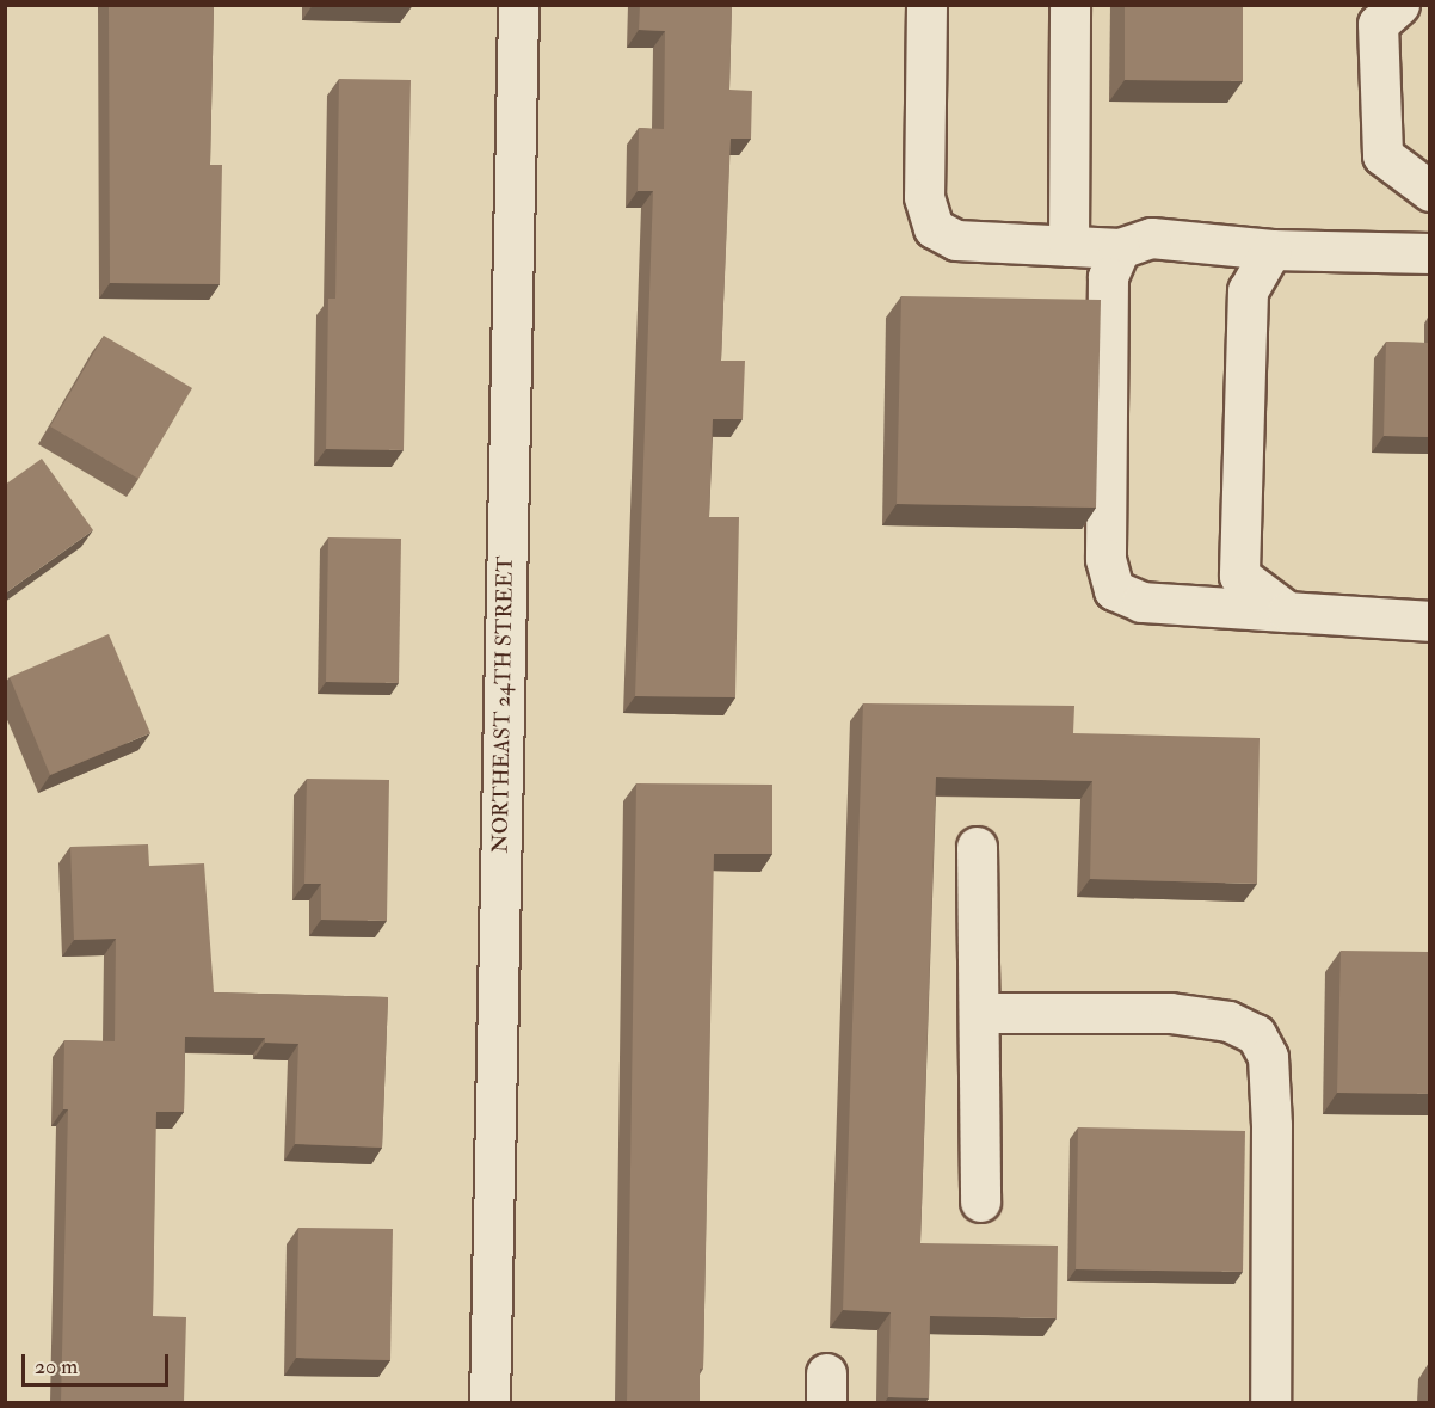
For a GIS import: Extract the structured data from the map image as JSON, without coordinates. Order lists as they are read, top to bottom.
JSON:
{
  "streets": {
    "street": ["NORTHEAST 24TH STREET"]
  },
  "scale_bar": "20 m"
}
